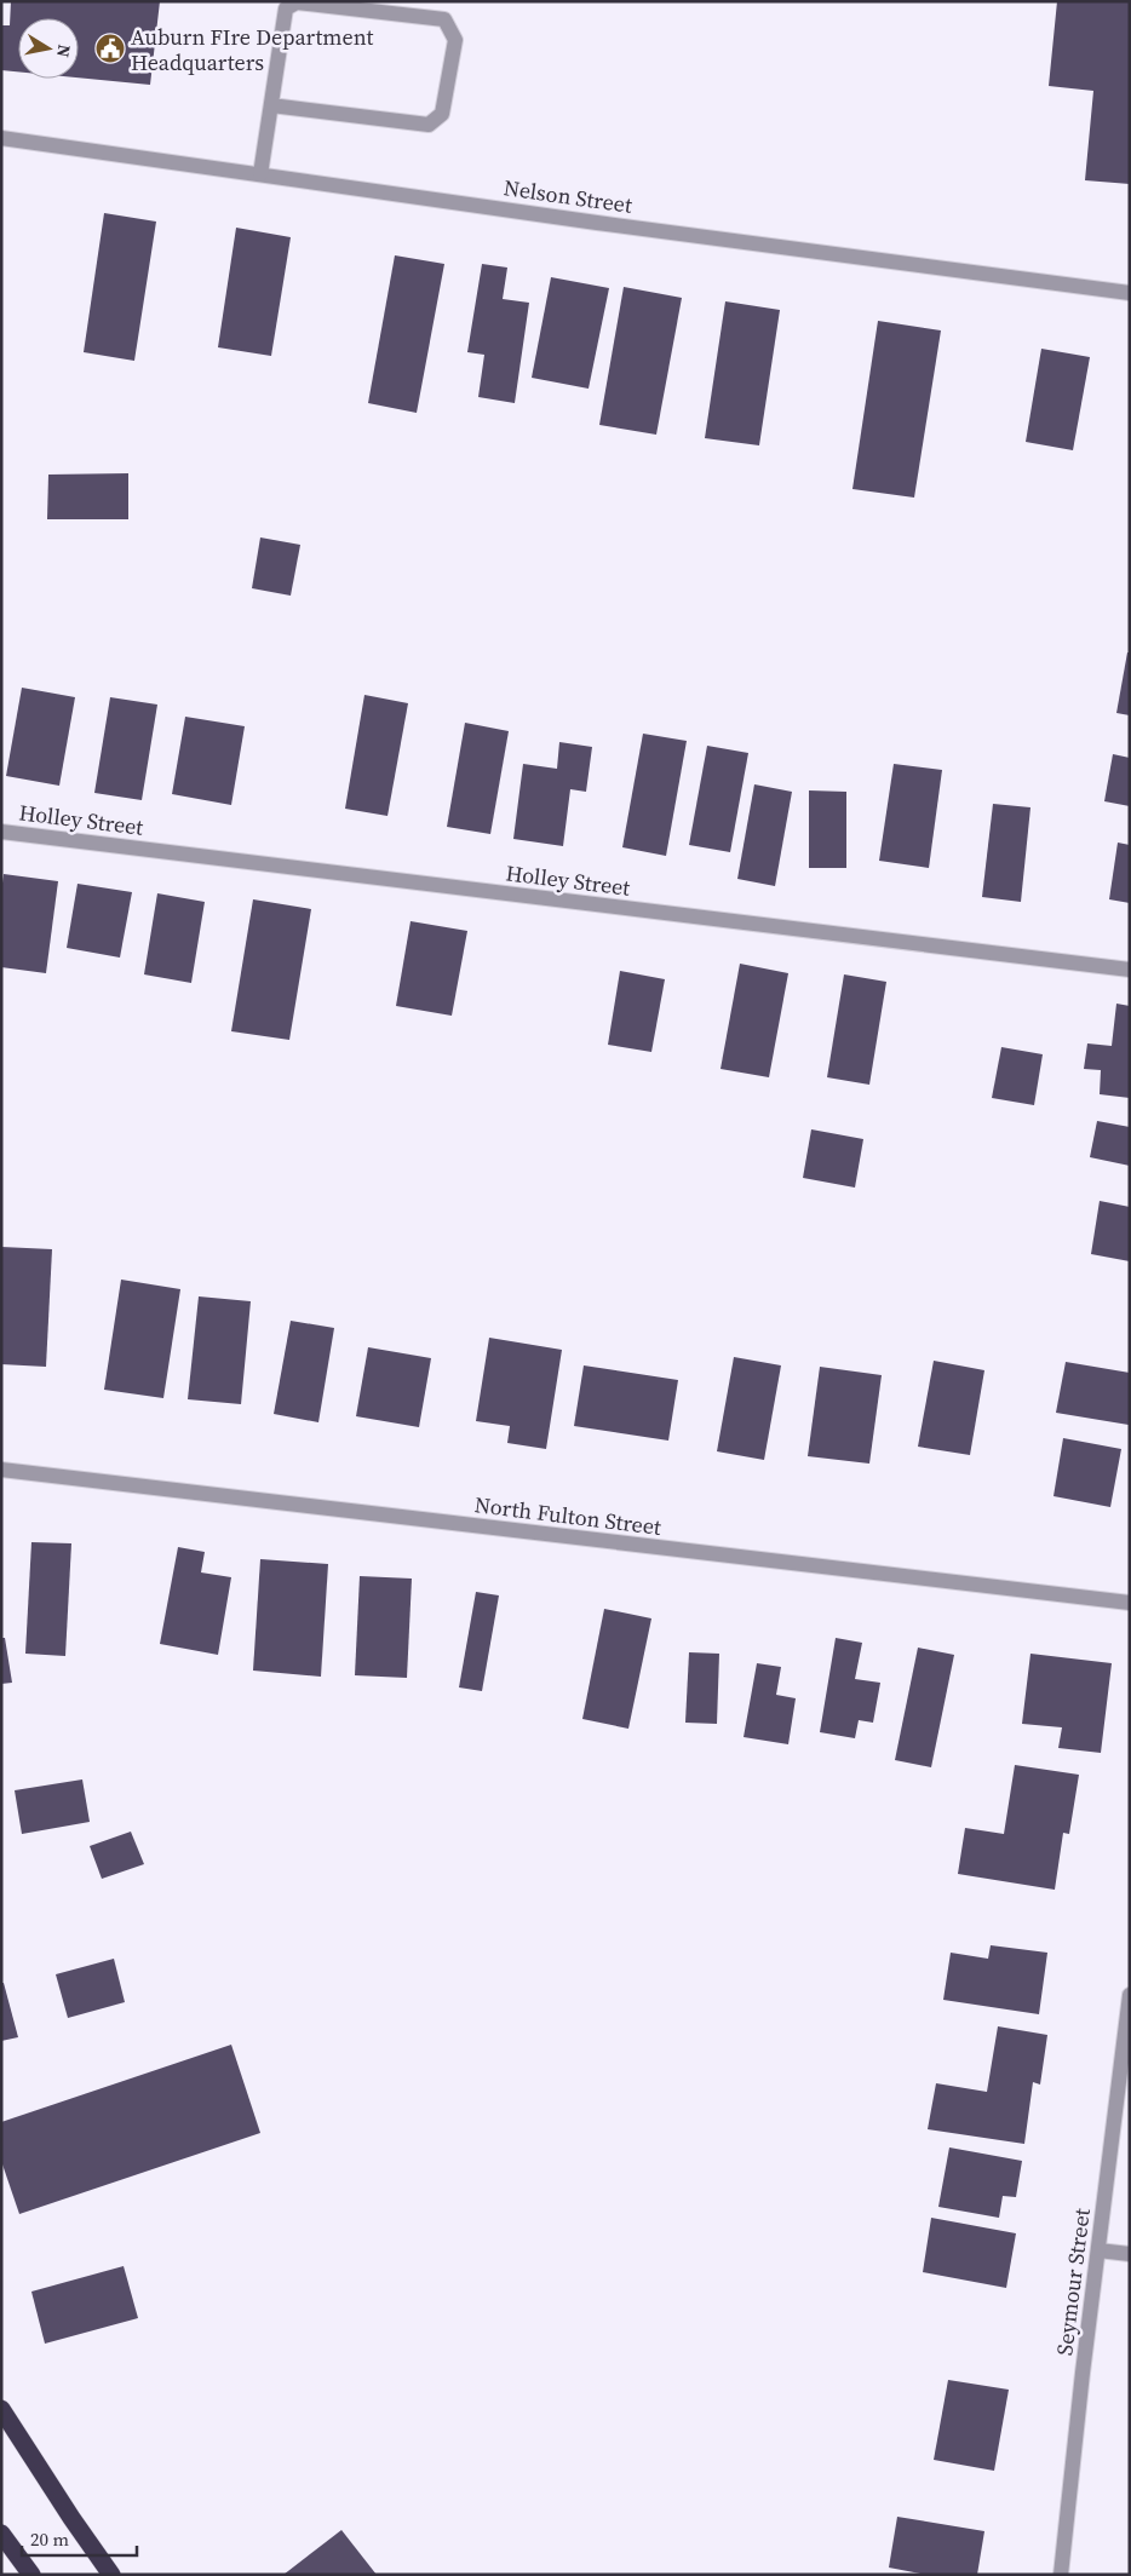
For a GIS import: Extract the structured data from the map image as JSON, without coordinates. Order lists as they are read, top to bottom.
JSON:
{
  "streets": {
    "street": [
      "Nelson Street",
      "Holley Street",
      "North Fulton Street",
      "Seymour Street"
    ]
  },
  "places": {
    "public building": ["Auburn FIre Department Headquarters"]
  },
  "scale_bar": "20 m",
  "north": "right"
}
